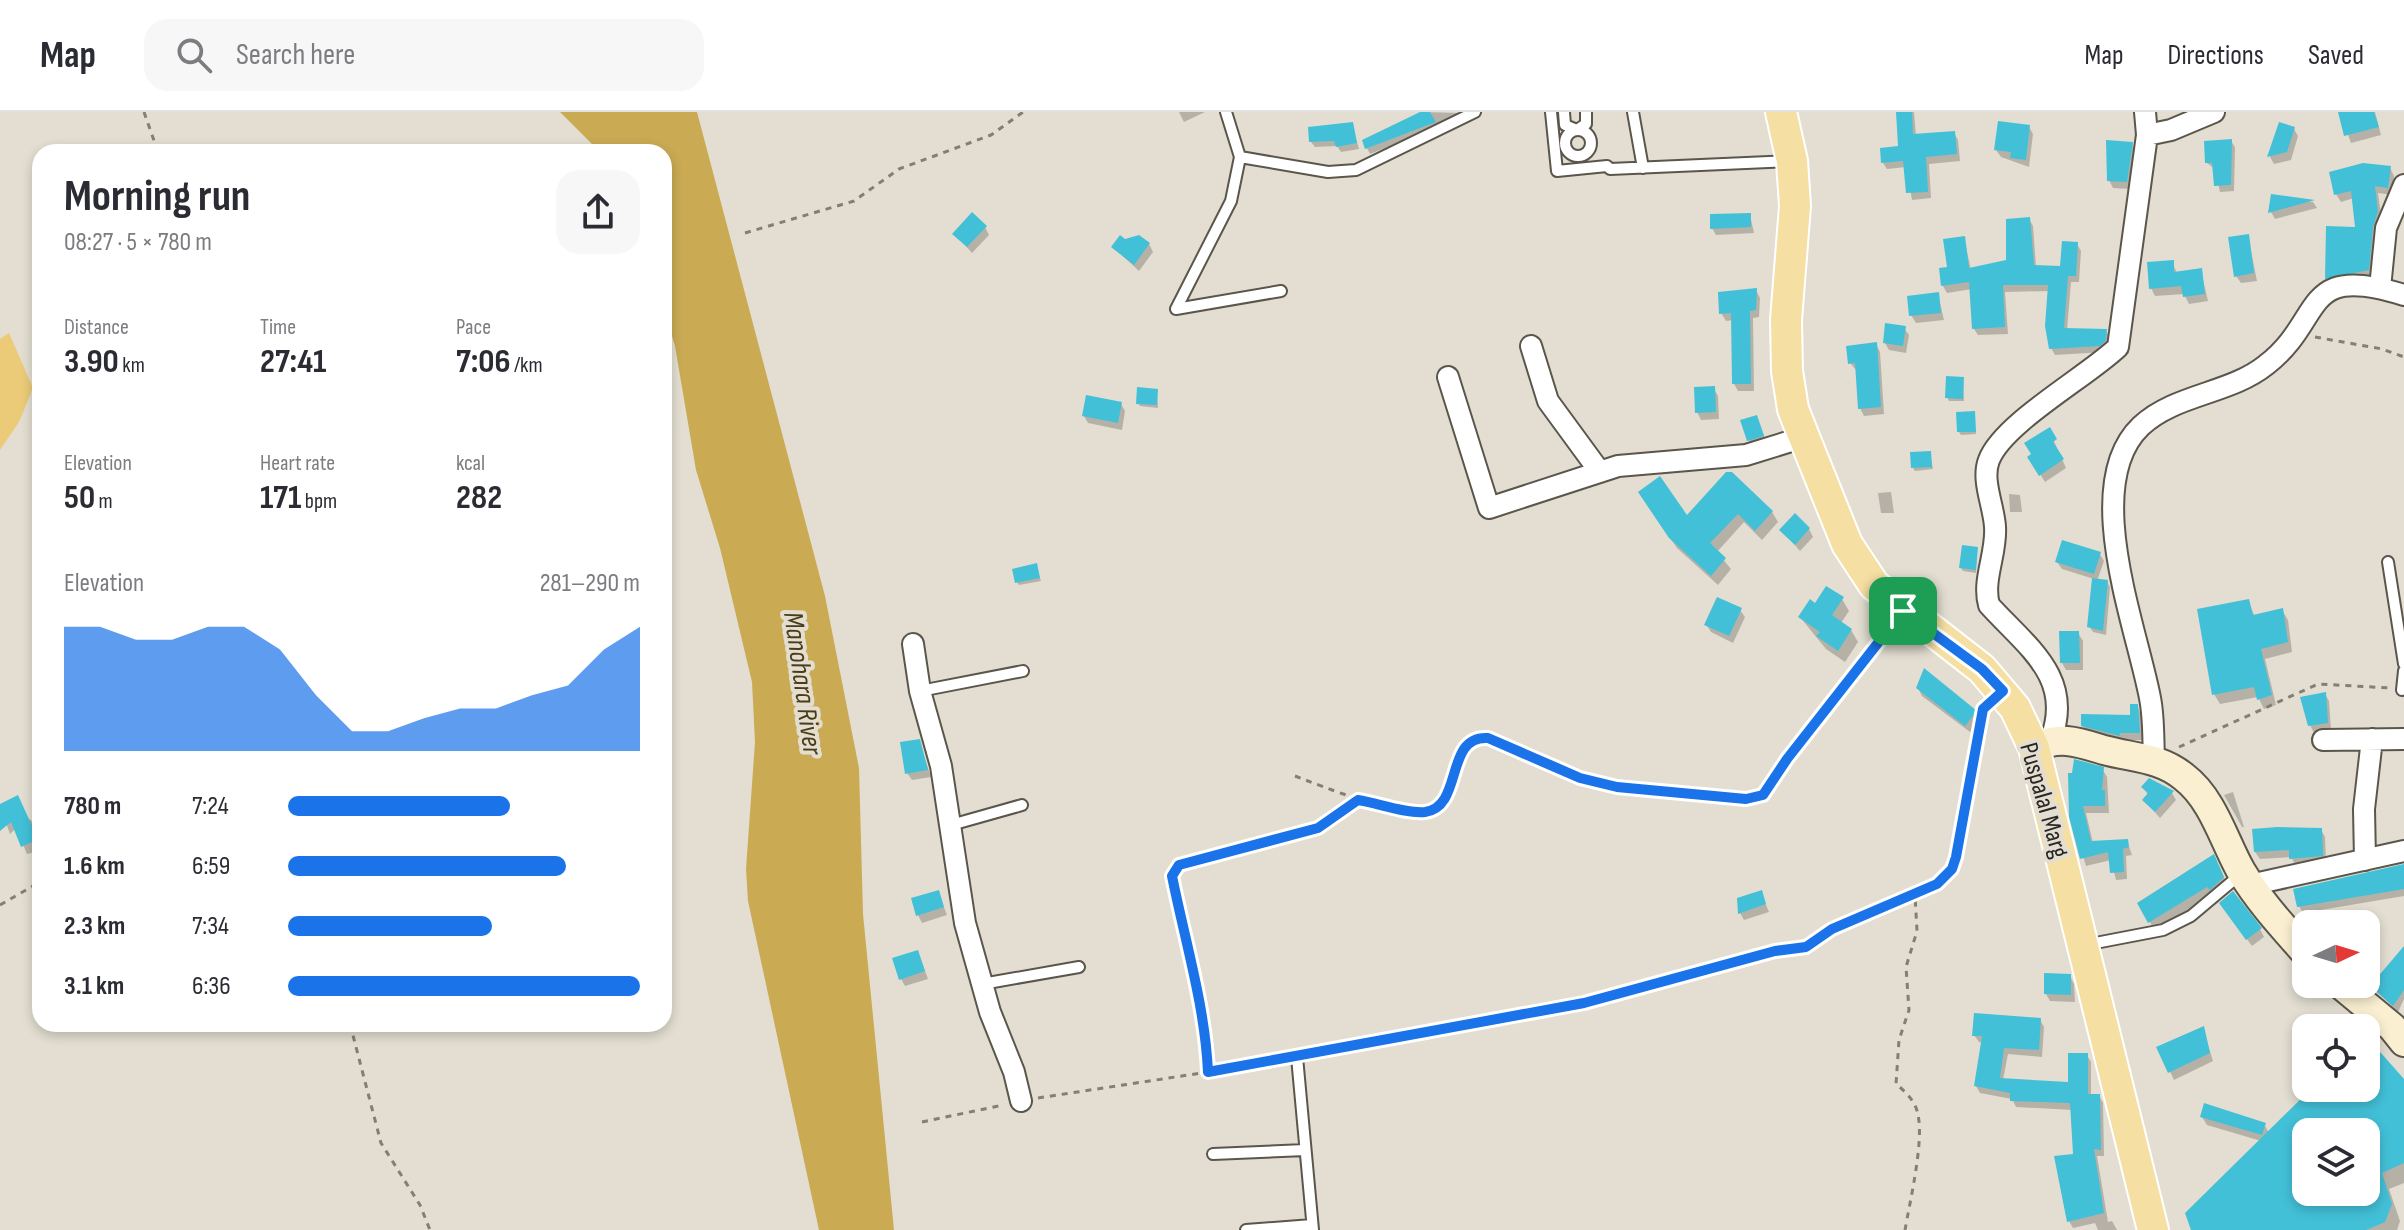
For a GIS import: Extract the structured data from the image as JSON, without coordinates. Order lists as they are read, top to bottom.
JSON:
{
  "streets": {
    "main road": ["Puspalal Marg"]
  },
  "water": ["Manohara River"],
  "north": "right",
  "page": {
    "header": "Map",
    "search": "Search here",
    "nav": ["Map", "Directions", "Saved"],
    "heading": ["Morning run", "08:27 · 5 × 780 m"],
    "stats": [
      ["Distance", "3.90 km"],
      ["Time", "27:41"],
      ["Pace", "7:06 /km"],
      ["Elevation", "50 m"],
      ["Heart rate", "171 bpm"],
      ["kcal", "282"]
    ],
    "chart": ["Elevation", "281–290 m"],
    "list": [
      {
        "name": "780 m",
        "note": "7:24"
      },
      {
        "name": "1.6 km",
        "note": "6:59"
      },
      {
        "name": "2.3 km",
        "note": "7:34"
      },
      {
        "name": "3.1 km",
        "note": "6:36"
      }
    ]
  }
}
